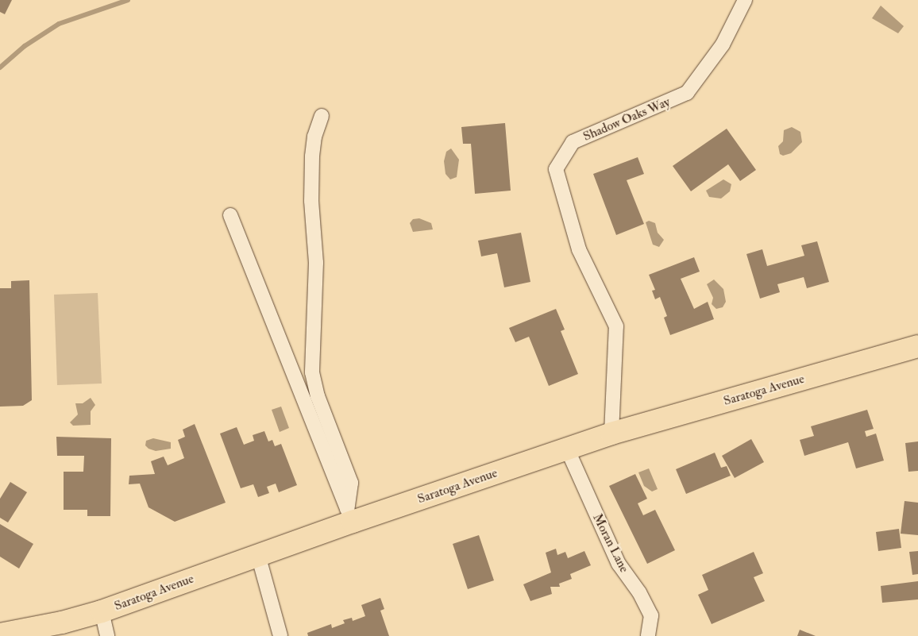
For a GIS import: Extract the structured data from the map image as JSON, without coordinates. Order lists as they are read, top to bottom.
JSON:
{
  "streets": {
    "main road": ["Saratoga Avenue"],
    "street": ["Shadow Oaks Way", "Moran Lane"]
  },
  "crossings": [
    ["Shadow Oaks Way", "Saratoga Avenue"],
    ["Saratoga Avenue", "Moran Lane"]
  ]
}
